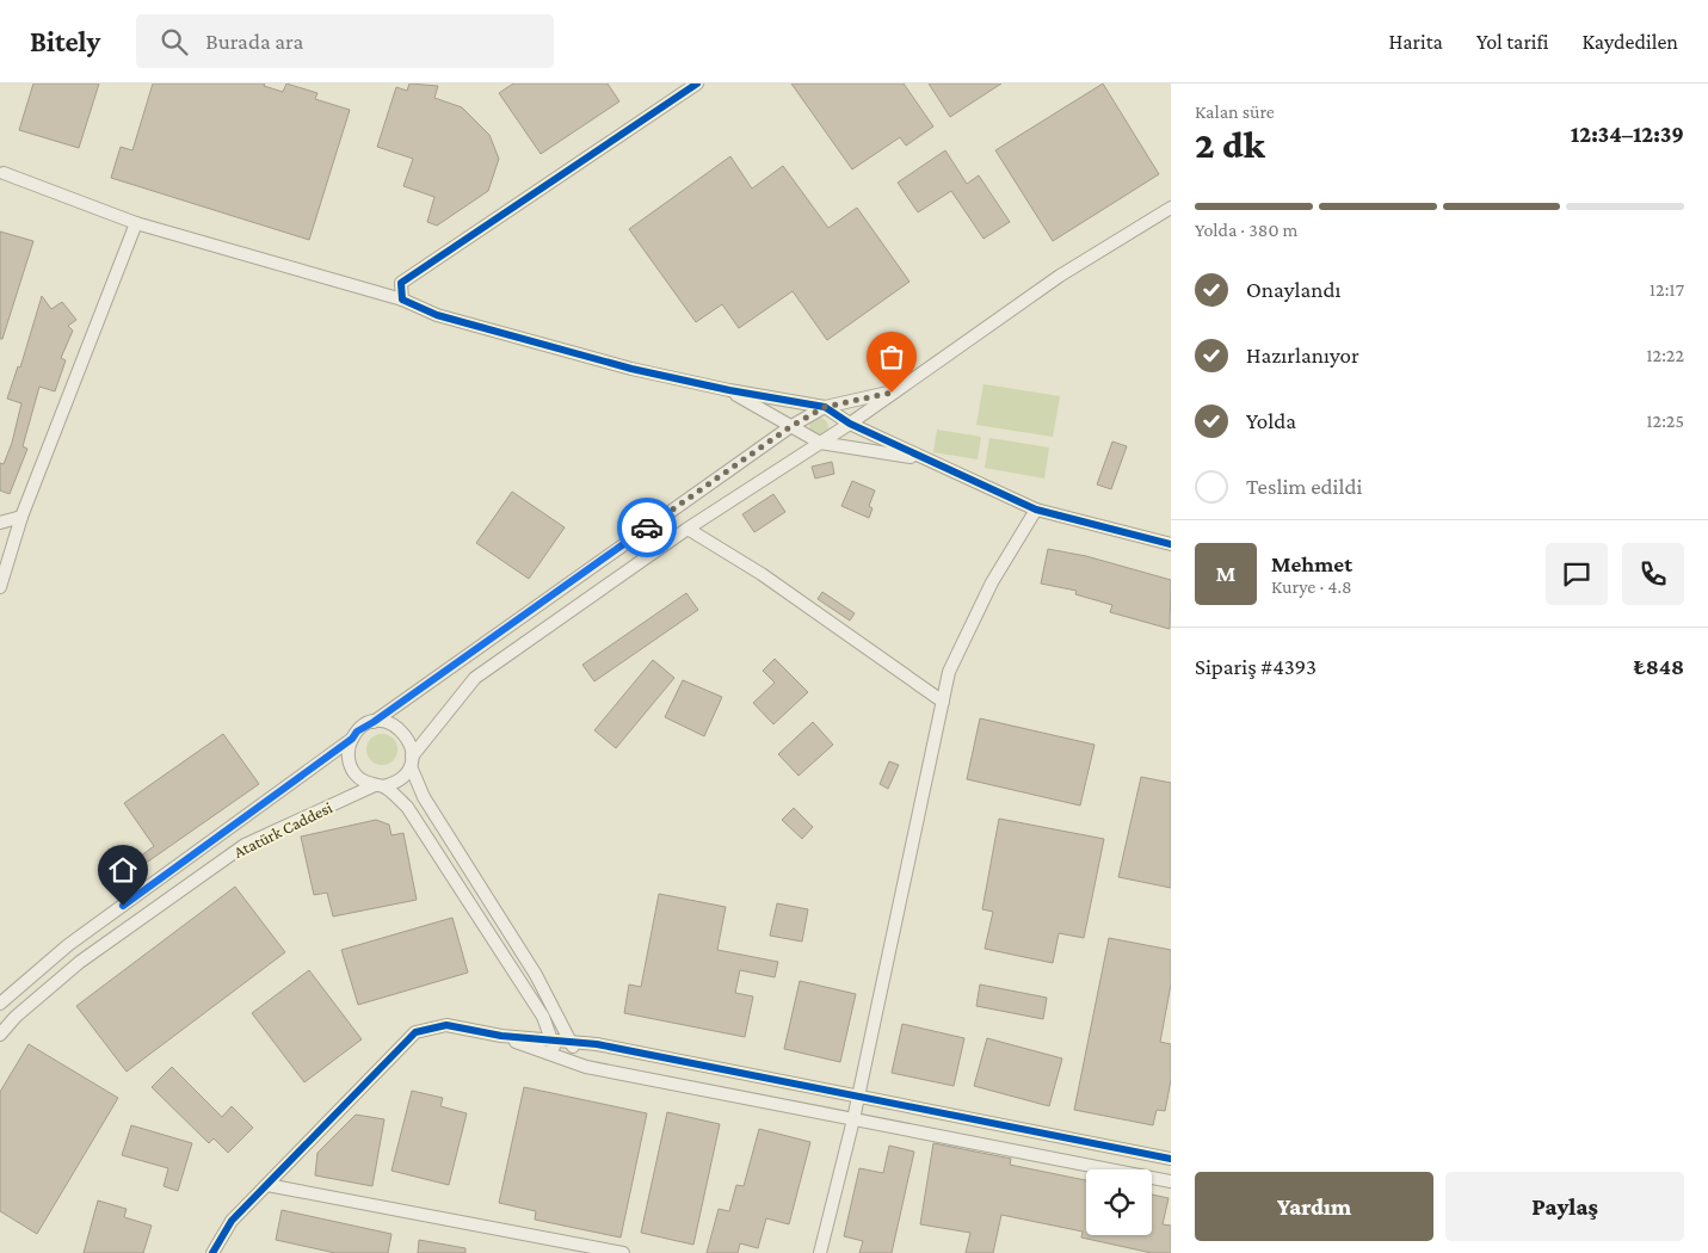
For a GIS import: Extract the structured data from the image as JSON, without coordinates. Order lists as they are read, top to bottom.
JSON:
{
  "streets": {
    "street": ["Atatürk Caddesi"]
  },
  "page": {
    "header": "Bitely",
    "search": "Burada ara",
    "nav": ["Harita", "Yol tarifi", "Kaydedilen"],
    "heading": ["2 dk", "Kalan süre", "12:34–12:39"],
    "panel": [
      "Mehmet",
      "Kurye · 4.8",
      "Sipariş #4393",
      "₺848"
    ],
    "bar": "Yolda · 380 m",
    "list": [
      ["Onaylandı", "12:17"],
      ["Hazırlanıyor", "12:22"],
      ["Yolda", "12:25"],
      "Teslim edildi"
    ],
    "round": "M",
    "buttons": ["Yardım", "Paylaş"]
  }
}
